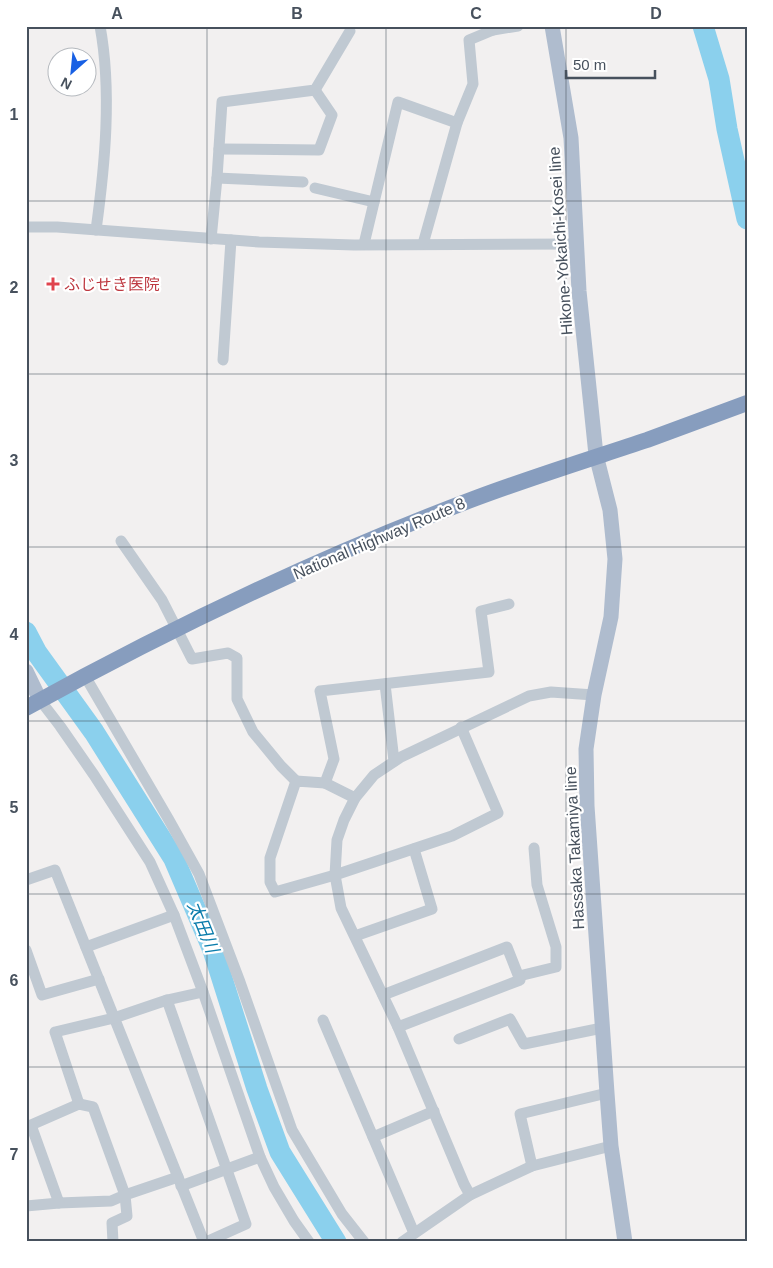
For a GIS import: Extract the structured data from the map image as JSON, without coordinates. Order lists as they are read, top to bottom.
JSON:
{
  "streets": {
    "highway": ["National Highway Route 8"],
    "main road": ["Hikone-Yokaichi-Kosei line", "Hassaka Takamiya line"]
  },
  "crossings": [
    ["Hikone-Yokaichi-Kosei line", "National Highway Route 8"],
    ["Hikone-Yokaichi-Kosei line", "Hassaka Takamiya line"],
    ["National Highway Route 8", "Hassaka Takamiya line"]
  ],
  "water": ["太田川"],
  "places": {
    "health": ["ふじせき医院"]
  },
  "scale_bar": "50 m",
  "north": "bottom left",
  "grid": {
    "columns": [
      "A",
      "B",
      "C",
      "D"
    ],
    "rows": [
      "1",
      "2",
      "3",
      "4",
      "5",
      "6",
      "7"
    ]
  }
}
